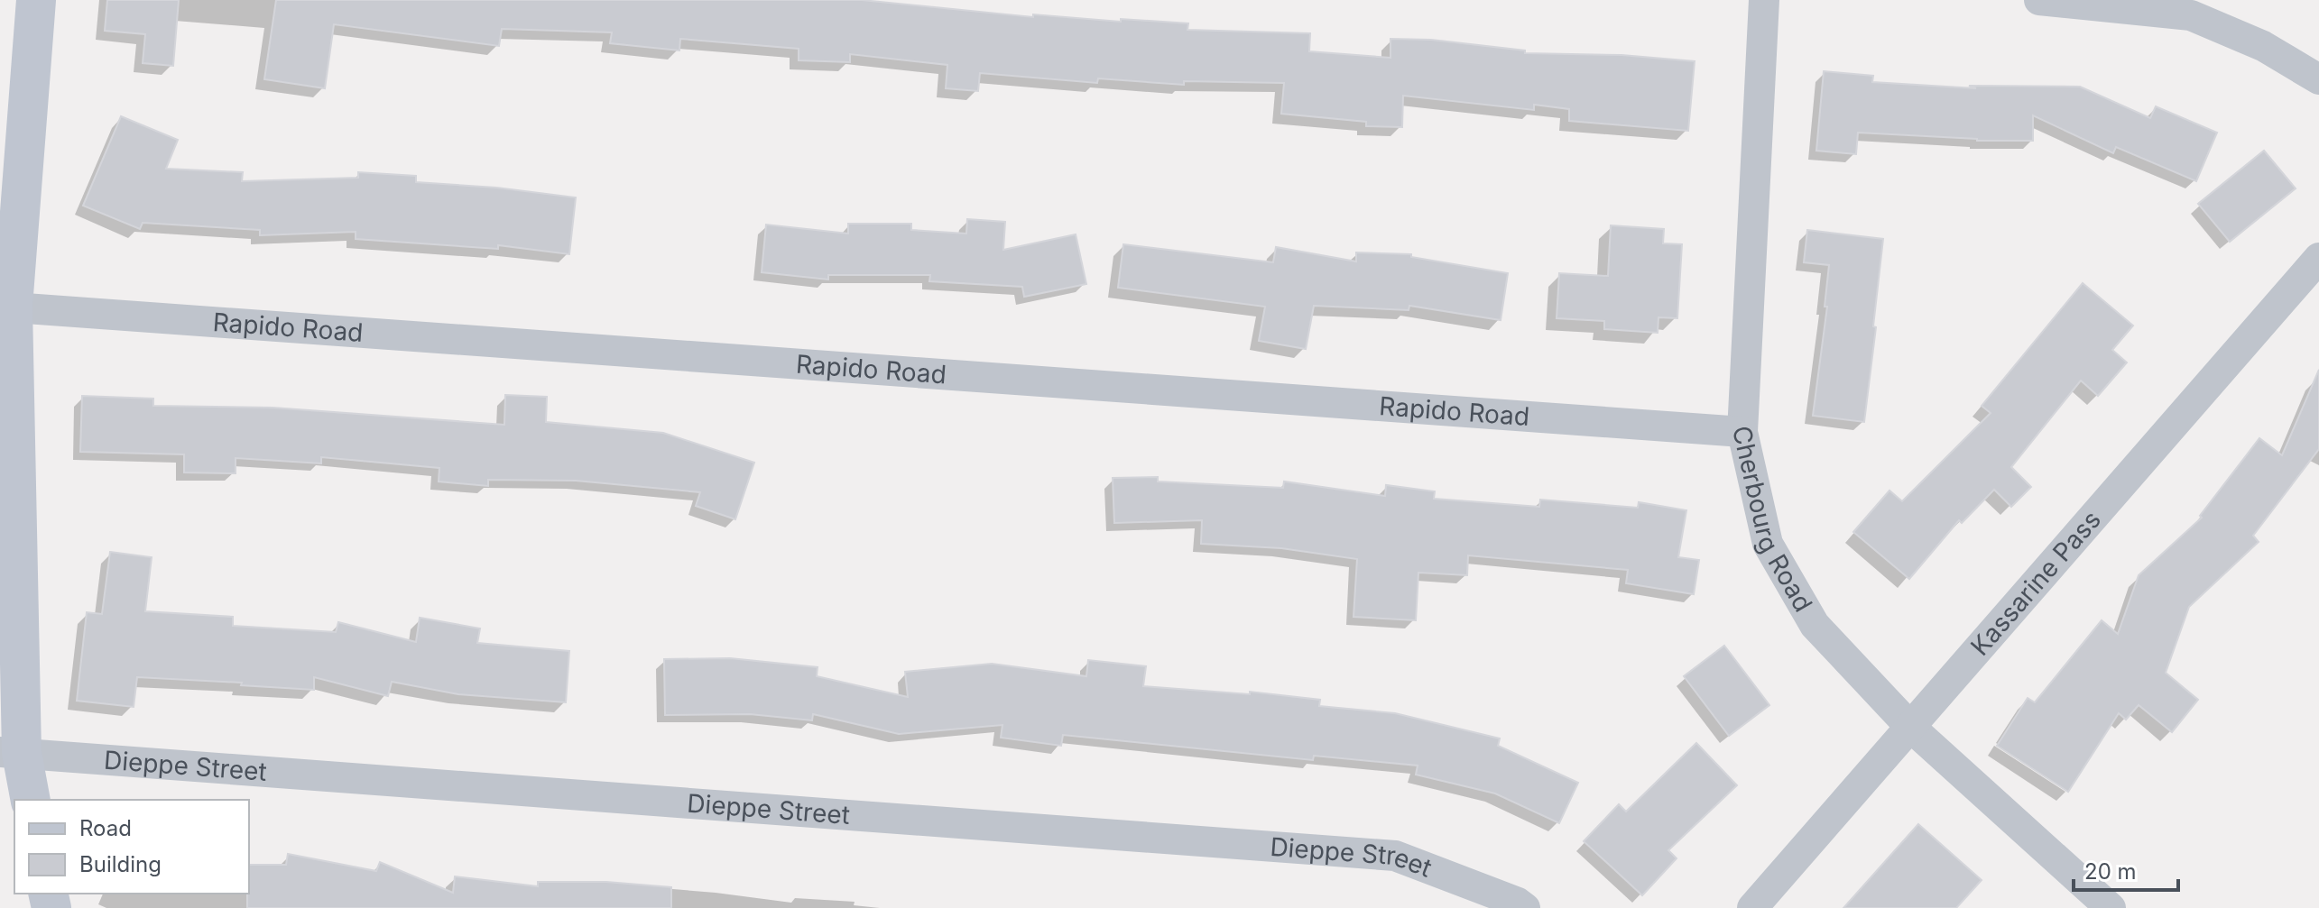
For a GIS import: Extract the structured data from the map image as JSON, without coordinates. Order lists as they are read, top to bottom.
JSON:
{
  "streets": {
    "street": [
      "Rapido Road",
      "Cherbourg Road",
      "Kassarine Pass",
      "Dieppe Street"
    ]
  },
  "crossings": [
    ["Rapido Road", "Cherbourg Road"],
    ["Cherbourg Road", "Kassarine Pass"]
  ],
  "legend": ["Road", "Building"],
  "scale_bar": "20 m"
}
